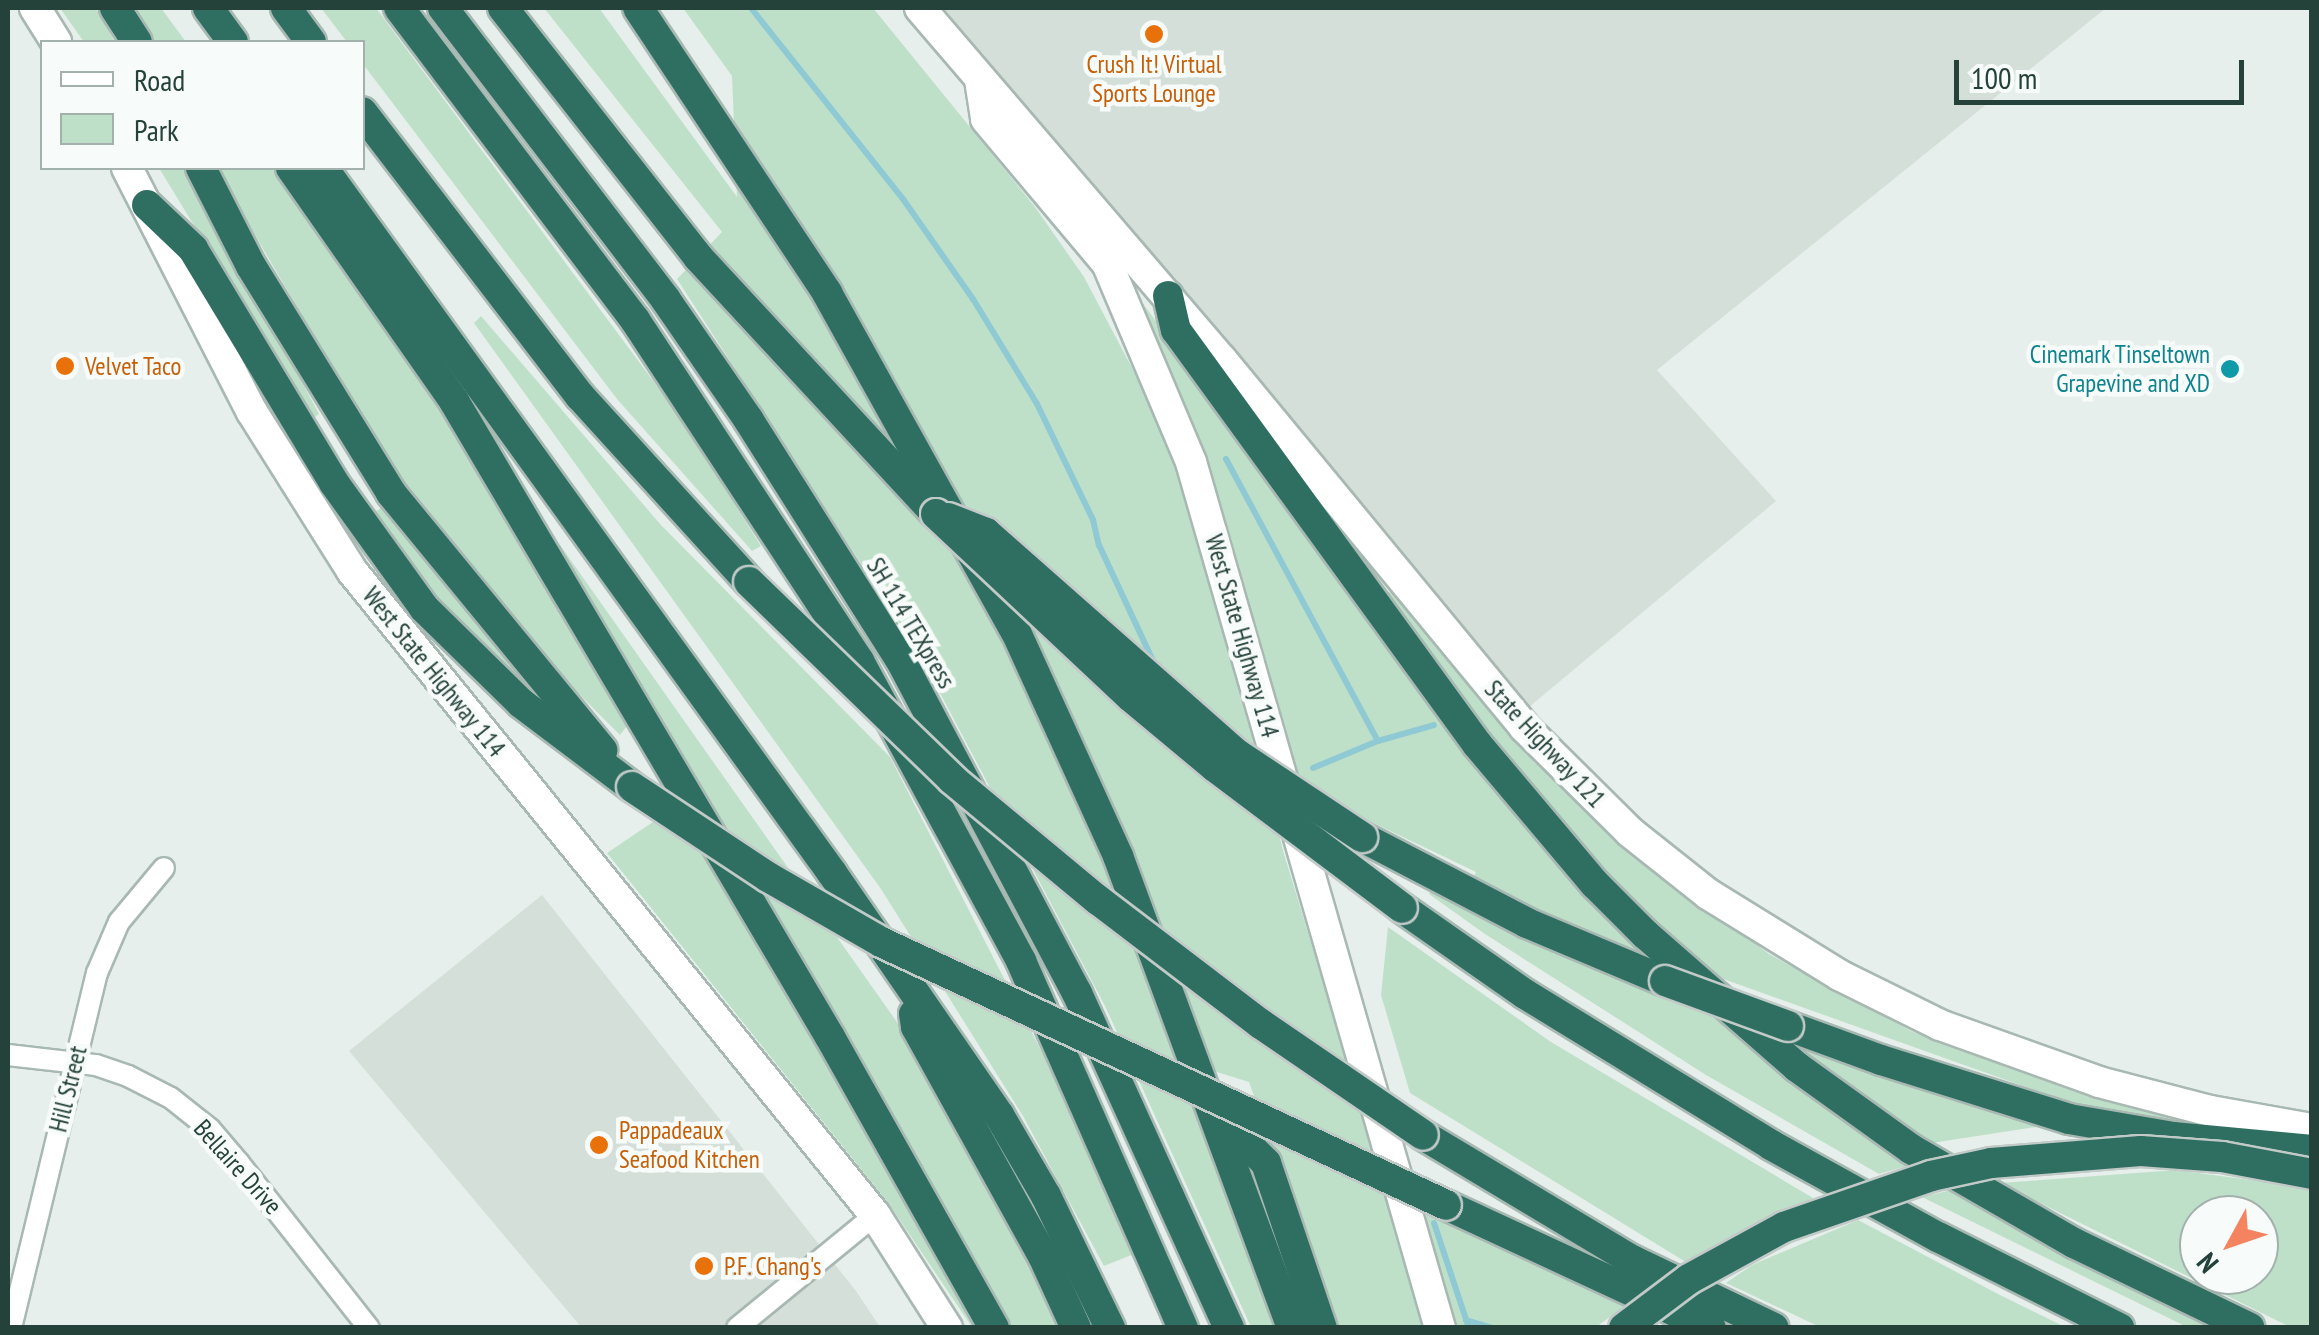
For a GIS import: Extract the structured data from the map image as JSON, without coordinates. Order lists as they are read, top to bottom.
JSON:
{
  "streets": {
    "highway": ["SH 114 TEXpress"],
    "main road": ["West State Highway 114", "State Highway 121"],
    "street": ["Hill Street", "Bellaire Drive"]
  },
  "crossings": [
    ["West State Highway 114", "State Highway 121"],
    ["Hill Street", "Bellaire Drive"]
  ],
  "places": [
    "Crush It! Virtual Sports Lounge",
    "Velvet Taco",
    "Cinemark Tinseltown Grapevine and XD",
    "Pappadeaux Seafood Kitchen",
    "P.F. Chang's"
  ],
  "legend": ["Road", "Park"],
  "scale_bar": "100 m",
  "north": "bottom left"
}
